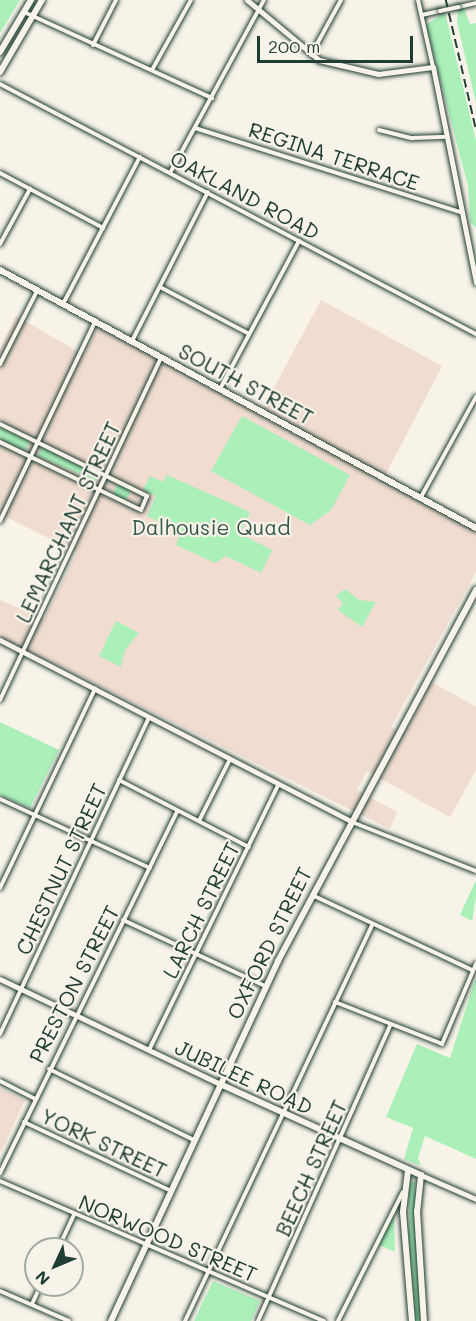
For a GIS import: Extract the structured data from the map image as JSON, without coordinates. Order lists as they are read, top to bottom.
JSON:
{
  "streets": {
    "main road": ["SOUTH STREET", "OXFORD STREET", "JUBILEE ROAD"],
    "street": [
      "REGINA TERRACE",
      "OAKLAND ROAD",
      "LEMARCHANT STREET",
      "CHESTNUT STREET",
      "LARCH STREET",
      "PRESTON STREET",
      "YORK STREET",
      "BEECH STREET",
      "NORWOOD STREET"
    ]
  },
  "crossings": [
    ["SOUTH STREET", "LEMARCHANT STREET"],
    ["CHESTNUT STREET", "JUBILEE ROAD"],
    ["LARCH STREET", "JUBILEE ROAD"],
    ["OXFORD STREET", "JUBILEE ROAD"],
    ["OXFORD STREET", "YORK STREET"],
    ["OXFORD STREET", "NORWOOD STREET"],
    ["PRESTON STREET", "JUBILEE ROAD"],
    ["PRESTON STREET", "YORK STREET"],
    ["JUBILEE ROAD", "BEECH STREET"],
    ["BEECH STREET", "NORWOOD STREET"]
  ],
  "parks": ["Dalhousie Quad"],
  "scale_bar": "200 m",
  "north": "bottom left"
}
